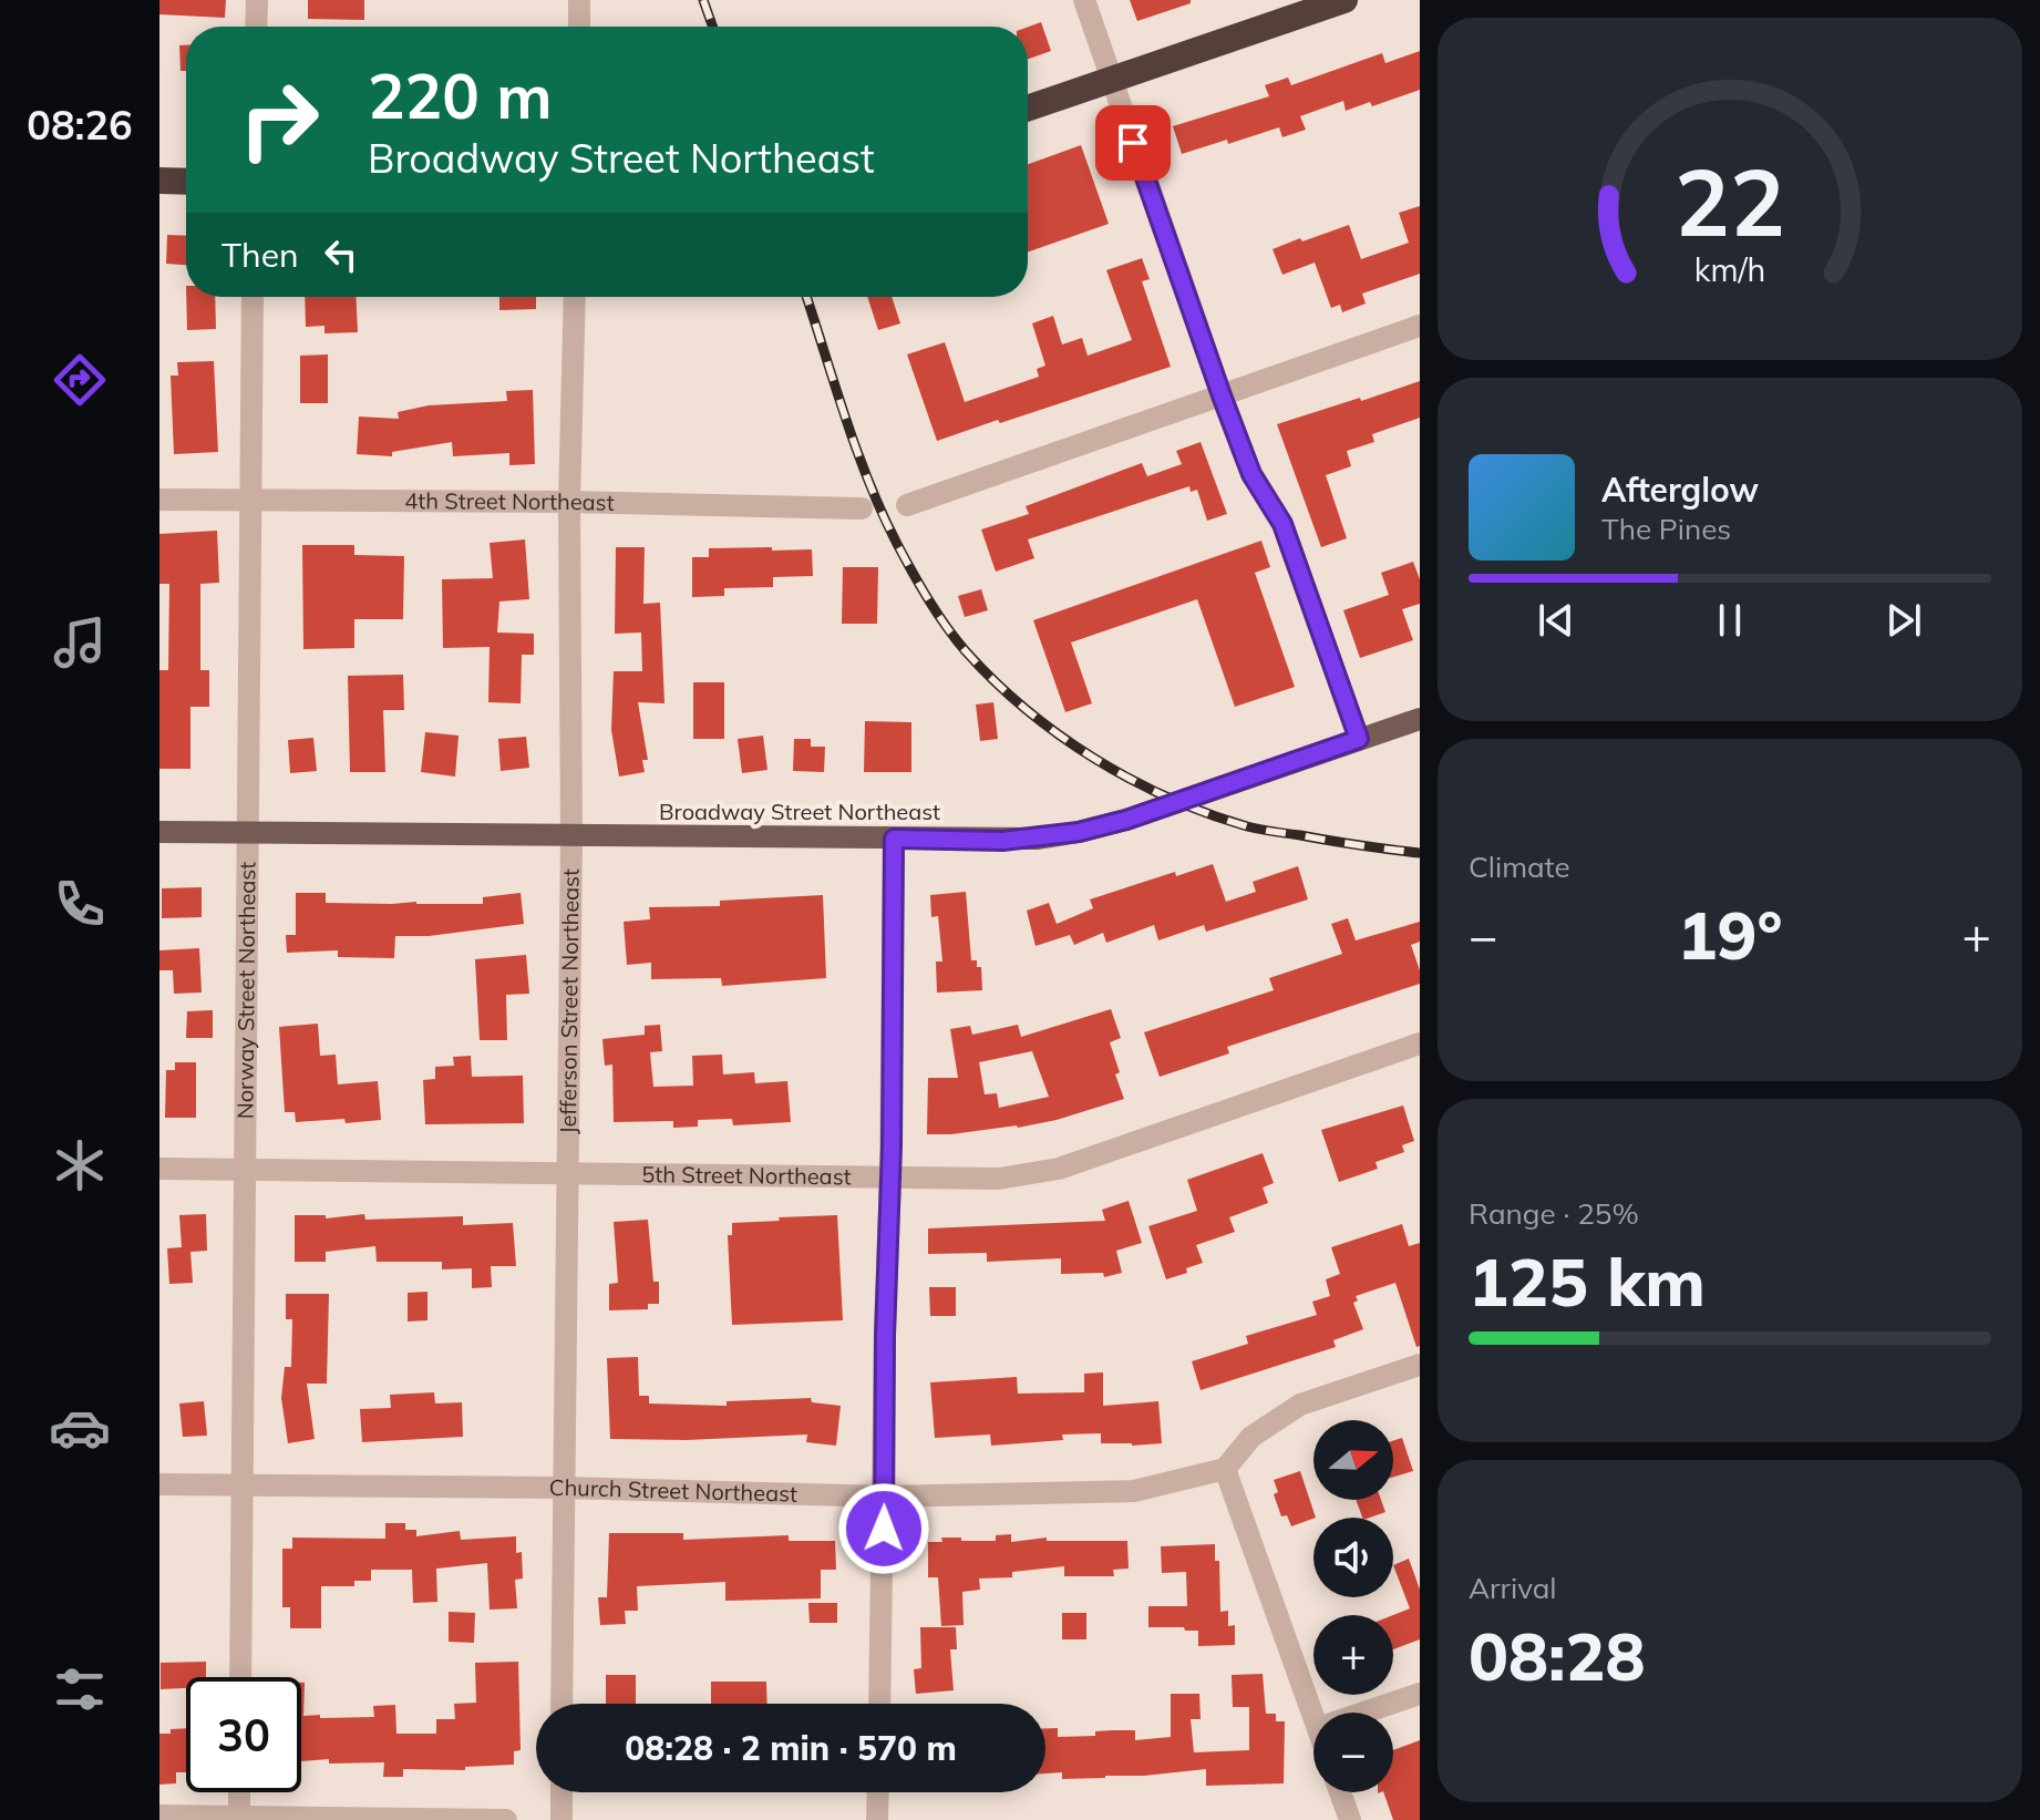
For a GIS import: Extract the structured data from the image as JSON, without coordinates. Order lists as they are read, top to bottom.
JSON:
{
  "streets": {
    "main road": ["Broadway Street Northeast"],
    "street": [
      "4th Street Northeast",
      "Norway Street Northeast",
      "Jefferson Street Northeast",
      "5th Street Northeast",
      "Church Street Northeast"
    ]
  },
  "crossings": [
    ["4th Street Northeast", "Norway Street Northeast"],
    ["4th Street Northeast", "Jefferson Street Northeast"],
    ["Broadway Street Northeast", "Norway Street Northeast"],
    ["Broadway Street Northeast", "Jefferson Street Northeast"],
    ["Norway Street Northeast", "5th Street Northeast"],
    ["Norway Street Northeast", "Church Street Northeast"],
    ["Jefferson Street Northeast", "5th Street Northeast"],
    ["Jefferson Street Northeast", "Church Street Northeast"]
  ],
  "north": "right",
  "page": {
    "tabs": "08:26",
    "turn": ["220 m", "Broadway Street Northeast"],
    "then": "Then",
    "song": ["Afterglow", "The Pines"],
    "tile": [
      "Climate",
      ["Range · 25%", "125 km"],
      ["Arrival", "08:28"]
    ],
    "heat": ["−", "19°", "+"],
    "map_buttons": ["+", "−"],
    "limit": "30",
    "trip": "08:28 · 2 min · 570 m",
    "gauge": ["22", "km/h"]
  }
}
